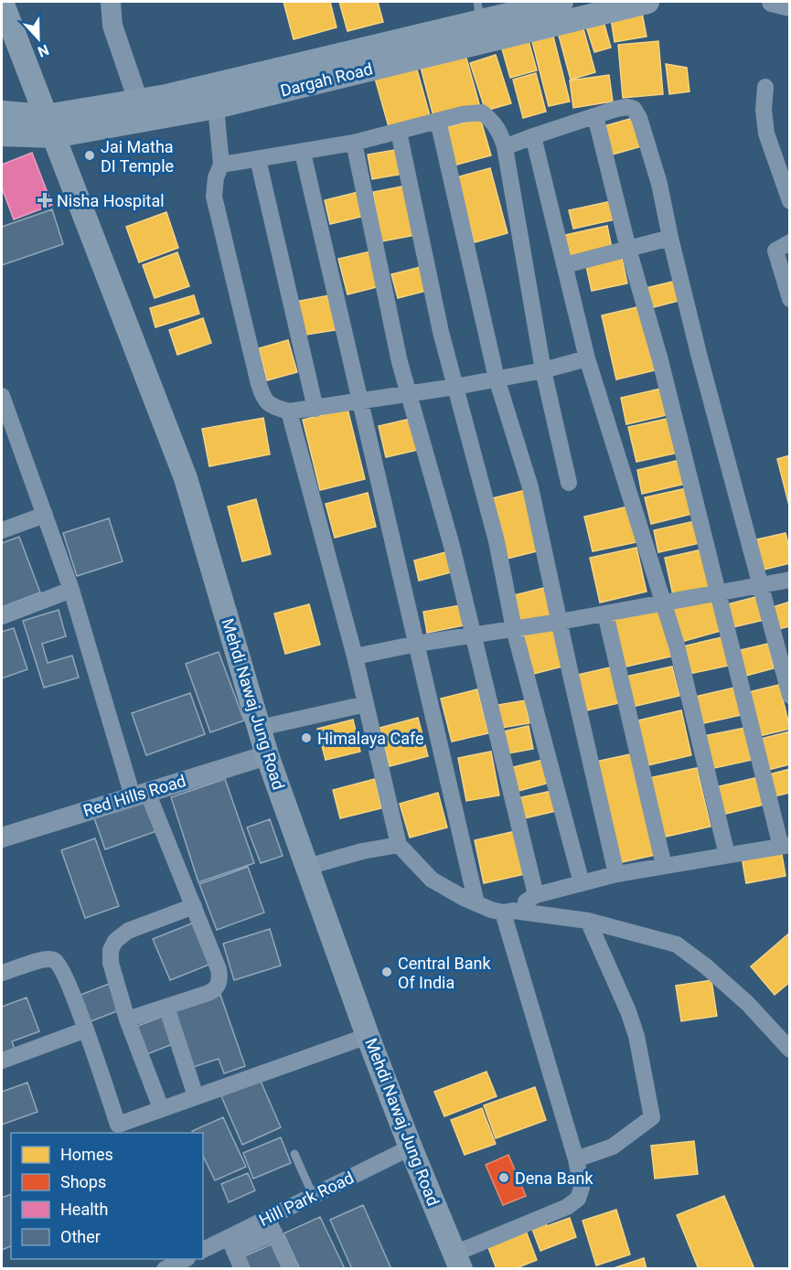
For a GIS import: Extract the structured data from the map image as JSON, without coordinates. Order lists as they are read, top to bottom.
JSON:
{
  "streets": {
    "main road": ["Dargah Road", "Mehdi Nawaj Jung Road"],
    "street": ["Red Hills Road", "Hill Park Road"]
  },
  "crossings": [
    ["Dargah Road", "Mehdi Nawaj Jung Road"],
    ["Mehdi Nawaj Jung Road", "Red Hills Road"],
    ["Mehdi Nawaj Jung Road", "Hill Park Road"]
  ],
  "places": {
    "other": [
      "Jai Matha DI Temple",
      "Himalaya Cafe",
      "Central Bank Of India",
      "Dena Bank"
    ],
    "health": ["Nisha Hospital"]
  },
  "legend": [
    "Homes",
    "Shops",
    "Health",
    "Other"
  ],
  "north": "bottom"
}
